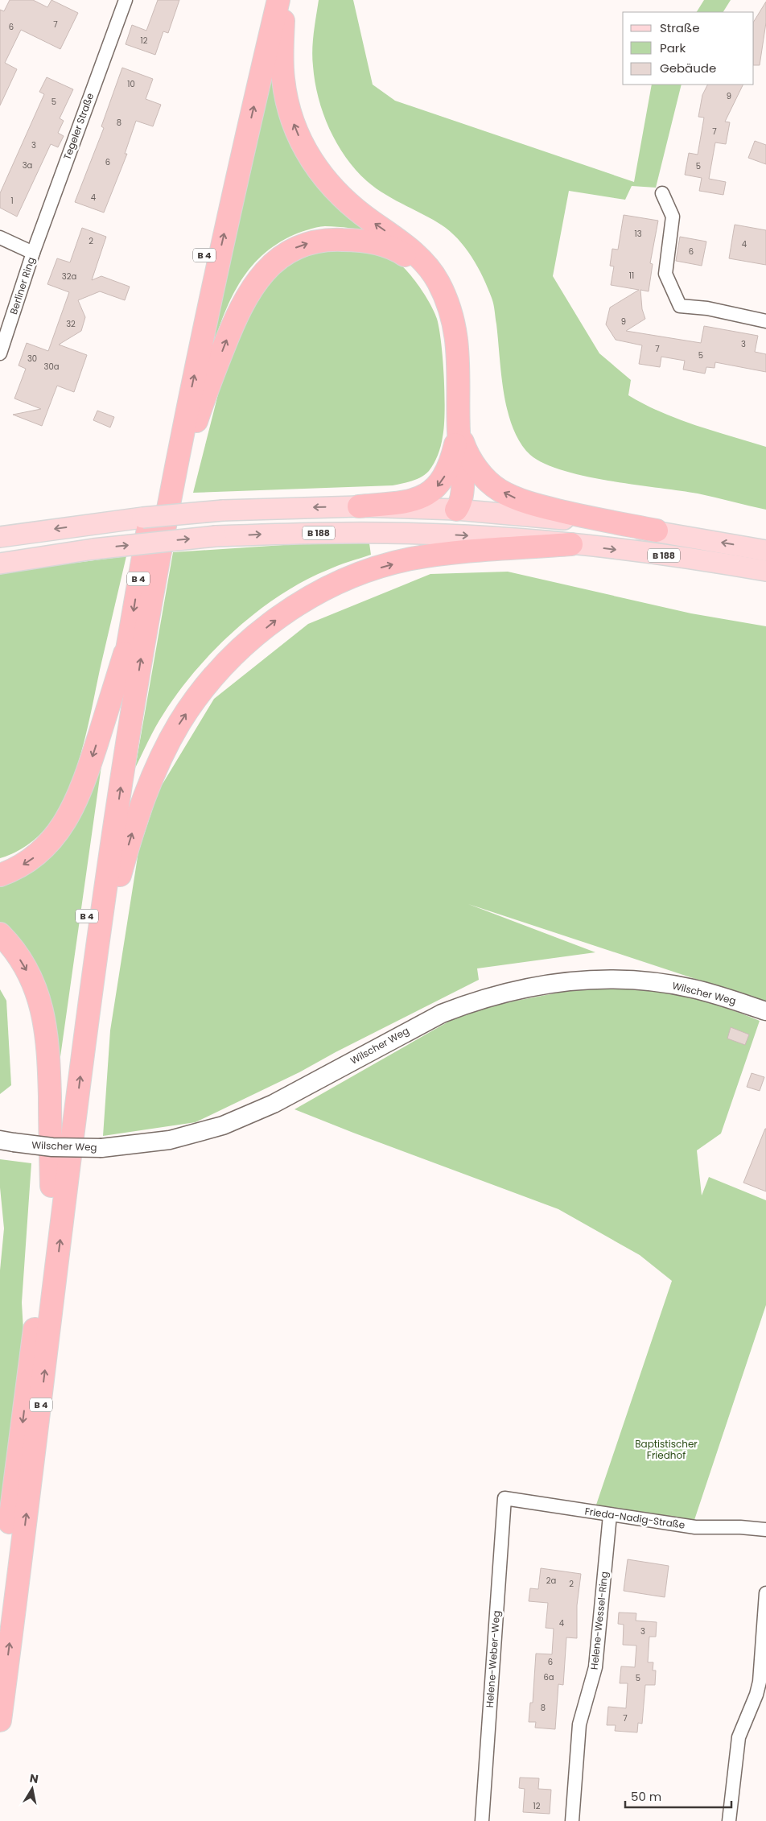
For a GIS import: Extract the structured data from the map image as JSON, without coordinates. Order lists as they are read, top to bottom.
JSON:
{
  "streets": {
    "highway": ["B 4"],
    "main road": ["B 188"],
    "street": [
      "Tegeler Straße",
      "Berliner Ring",
      "Wilscher Weg",
      "Frieda-Nadig-Straße",
      "Helene-Wessel-Ring",
      "Helene-Weber-Weg"
    ]
  },
  "crossings": [
    ["Tegeler Straße", "Berliner Ring"],
    ["Frieda-Nadig-Straße", "Helene-Wessel-Ring"],
    ["Frieda-Nadig-Straße", "Helene-Weber-Weg"]
  ],
  "parks": ["Baptistischer Friedhof"],
  "house_numbers": [
    "7",
    "6",
    "12",
    "10",
    "9",
    "5",
    "8",
    "7",
    "3",
    "6",
    "3a",
    "5",
    "4",
    "1",
    "13",
    "2",
    "4",
    "6",
    "11",
    "32a",
    "9",
    "32",
    "3",
    "7",
    "5",
    "30",
    "30a",
    "2a",
    "2",
    "4",
    "3",
    "6",
    "6a",
    "5",
    "8",
    "7",
    "12"
  ],
  "legend": ["Straße", "Park", "Gebäude"],
  "scale_bar": "50 m",
  "north": "top"
}
